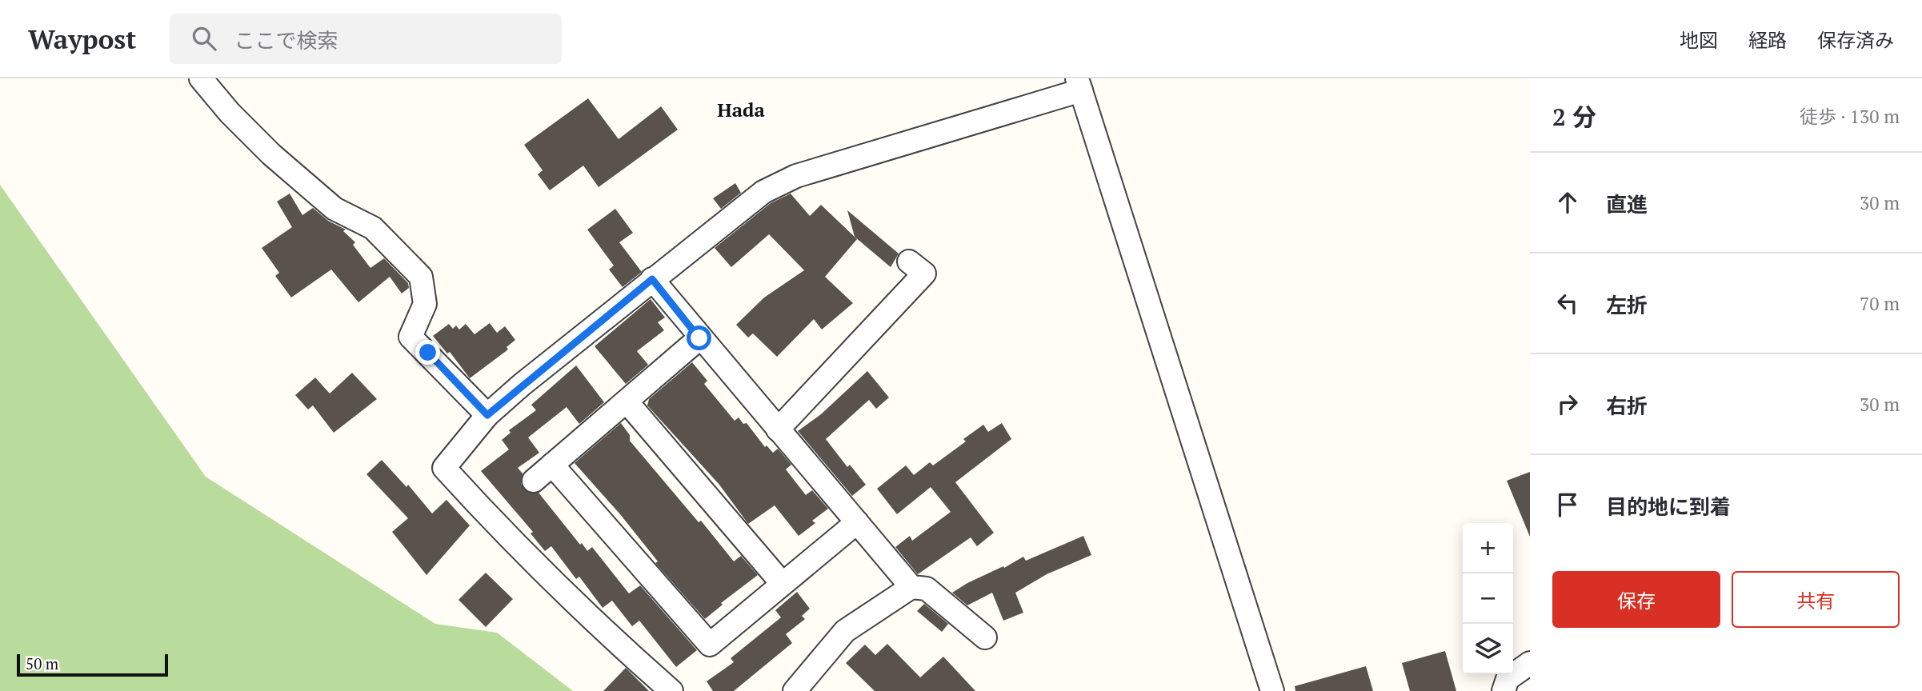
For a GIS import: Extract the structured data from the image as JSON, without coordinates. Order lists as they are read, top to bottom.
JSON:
{
  "districts": ["Hada"],
  "scale_bar": "50 m",
  "page": {
    "header": "Waypost",
    "search": "ここで検索",
    "nav": ["地図", "経路", "保存済み"],
    "heading": ["2 分", "徒歩 · 130 m"],
    "list": [
      ["直進", "30 m"],
      ["左折", "70 m"],
      ["右折", "30 m"],
      "目的地に到着"
    ],
    "map_buttons": ["+", "−"],
    "buttons": ["保存", "共有"],
    "scale": "50 m"
  }
}
